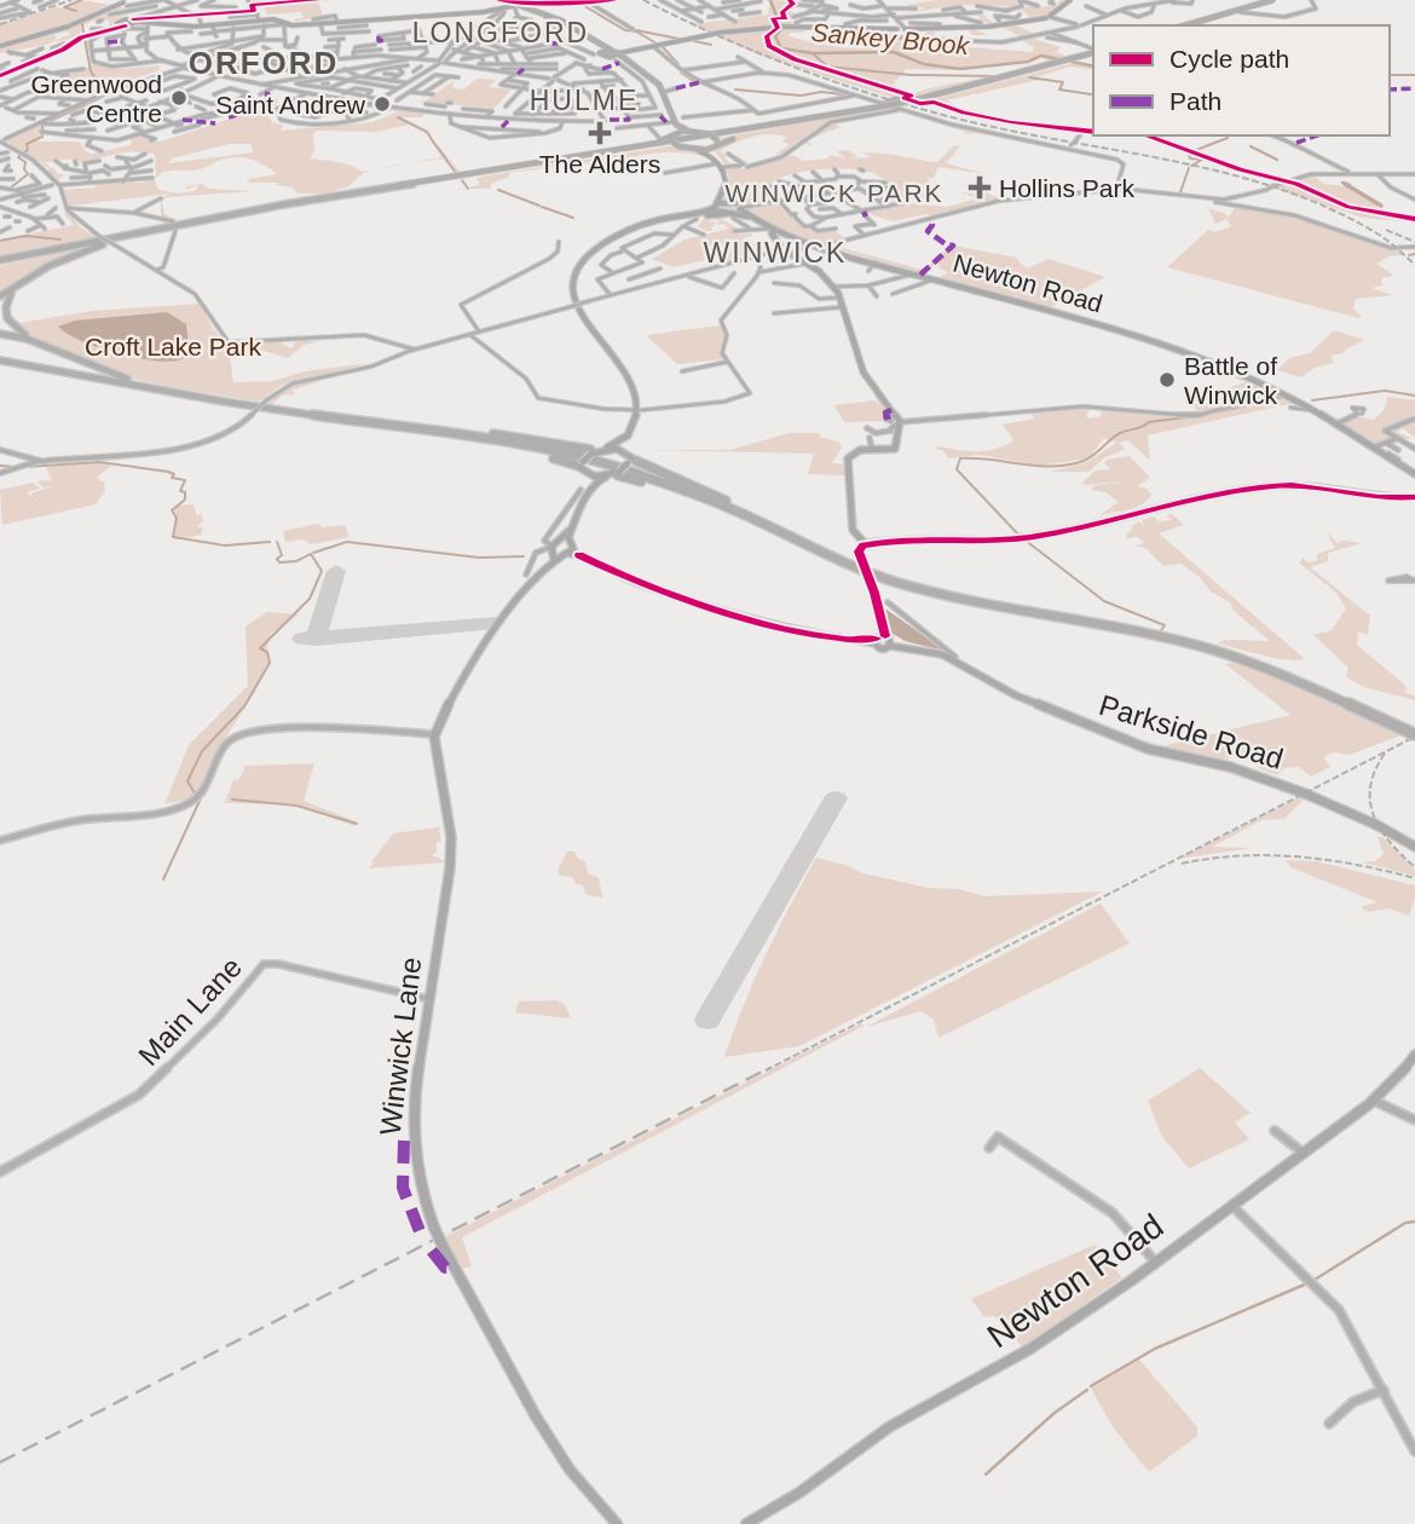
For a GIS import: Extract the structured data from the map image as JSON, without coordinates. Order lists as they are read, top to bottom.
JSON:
{
  "streets": {
    "main road": ["Newton Road", "Parkside Road", "Winwick Lane"],
    "street": ["Main Lane"]
  },
  "crossings": [
    ["Main Lane", "Winwick Lane"]
  ],
  "districts": [
    "LONGFORD",
    "ORFORD",
    "HULME",
    "WINWICK PARK",
    "WINWICK"
  ],
  "water": ["Sankey Brook"],
  "parks": ["Croft Lake Park"],
  "places": {
    "other": ["Greenwood Centre", "Saint Andrew", "Battle of Winwick"],
    "health": ["The Alders", "Hollins Park"]
  },
  "legend": ["Cycle path", "Path"]
}
